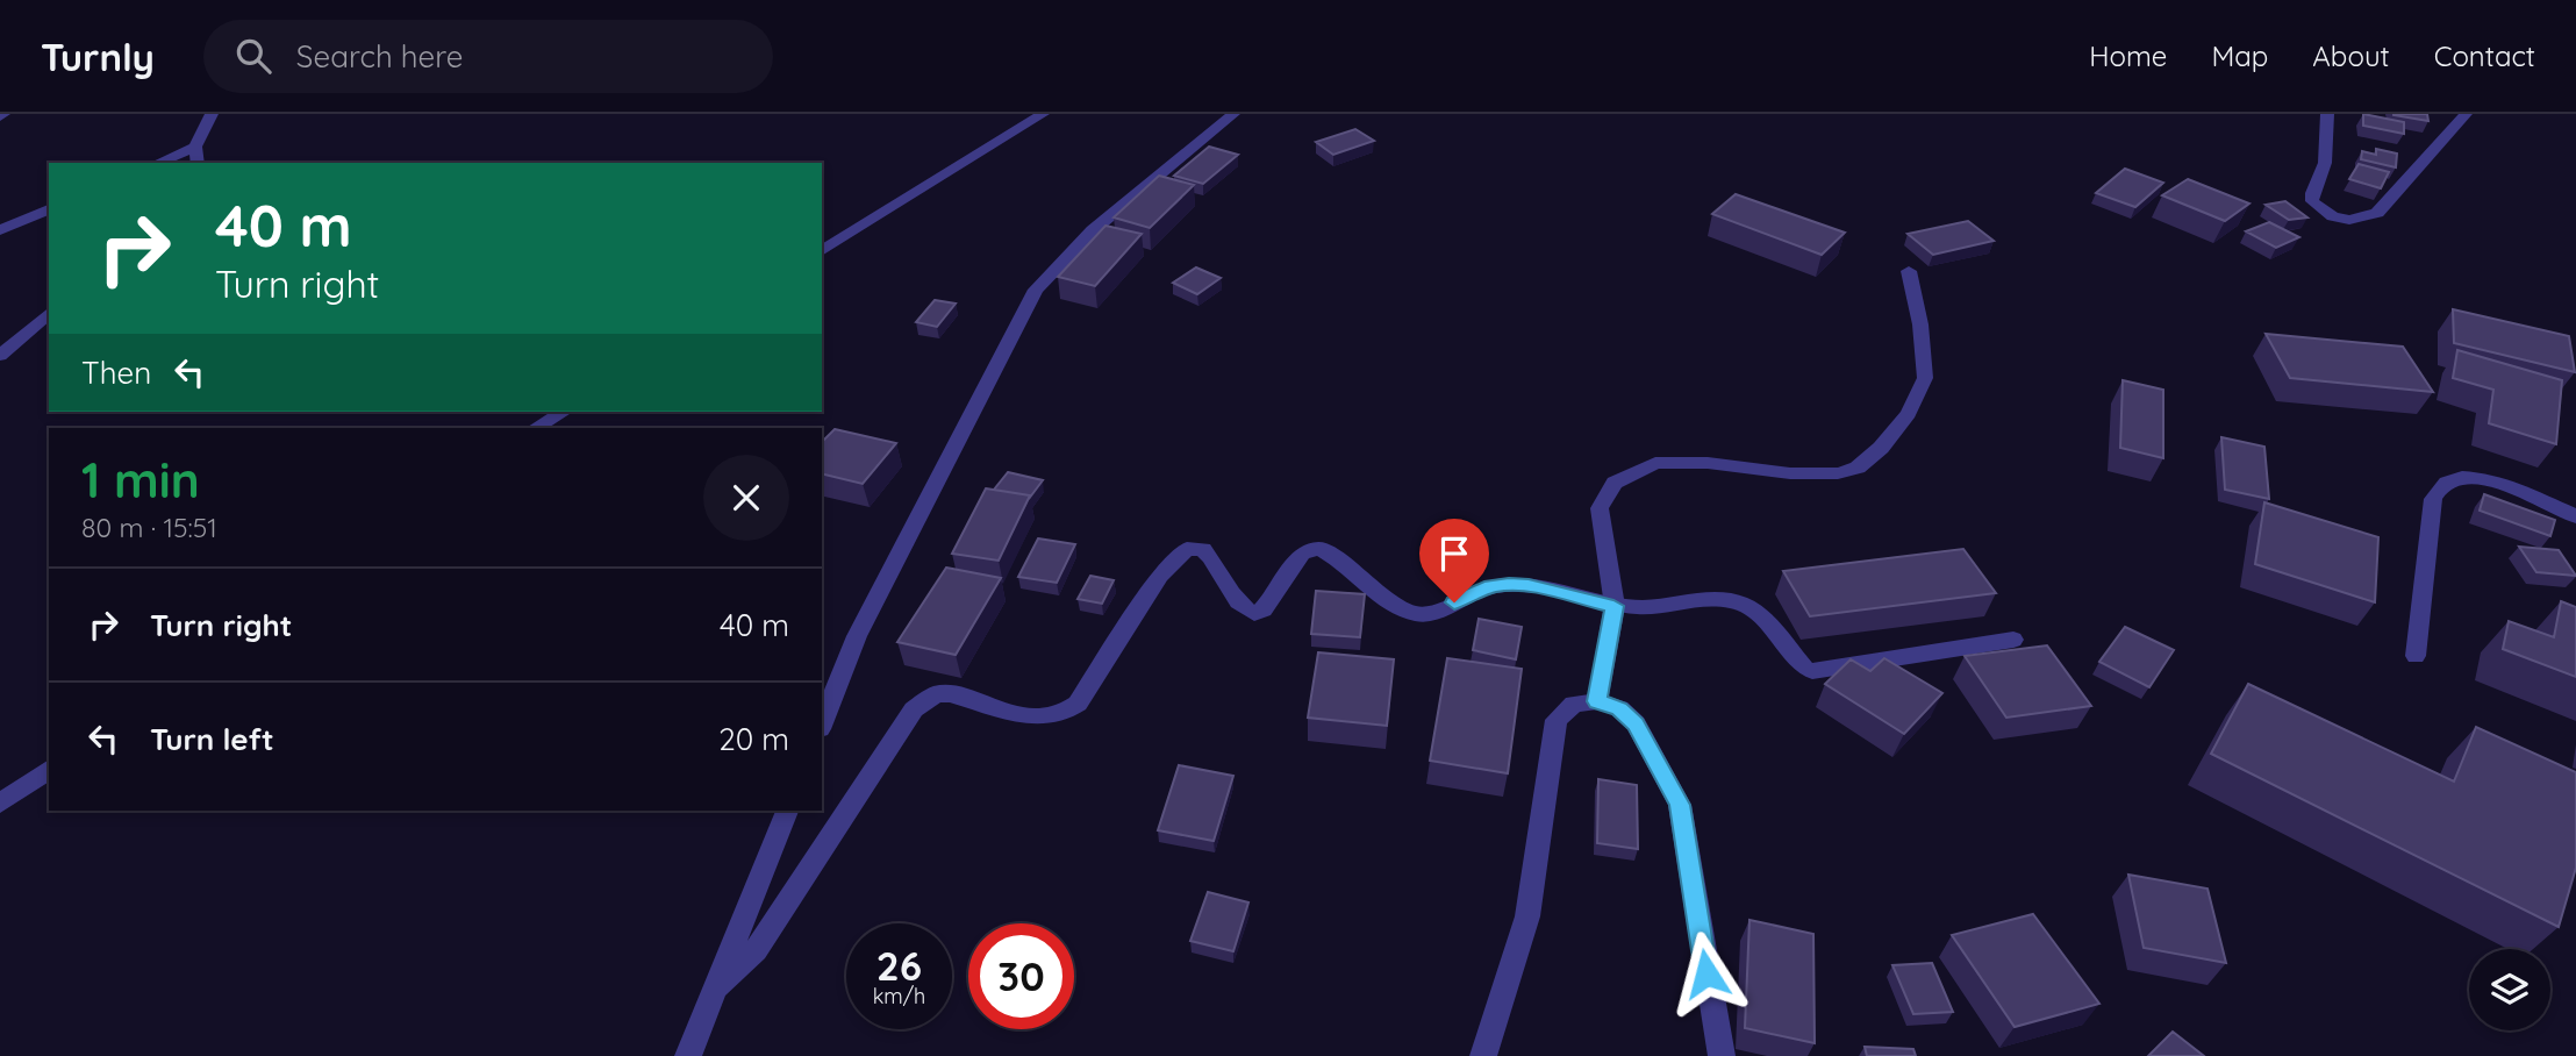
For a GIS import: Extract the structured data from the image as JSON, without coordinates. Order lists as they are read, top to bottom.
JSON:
{
  "page": {
    "header": "Turnly",
    "search": "Search here",
    "nav": [
      "Home",
      "Map",
      "About",
      "Contact"
    ],
    "turn": ["40 m", "Turn right"],
    "then": "Then",
    "heading": ["1 min", "80 m · 15:51"],
    "list": [
      {
        "name": "Turn right",
        "value": "40 m"
      },
      {
        "name": "Turn left",
        "value": "20 m"
      }
    ],
    "speed": "26 km/h",
    "limit": "30"
  }
}
